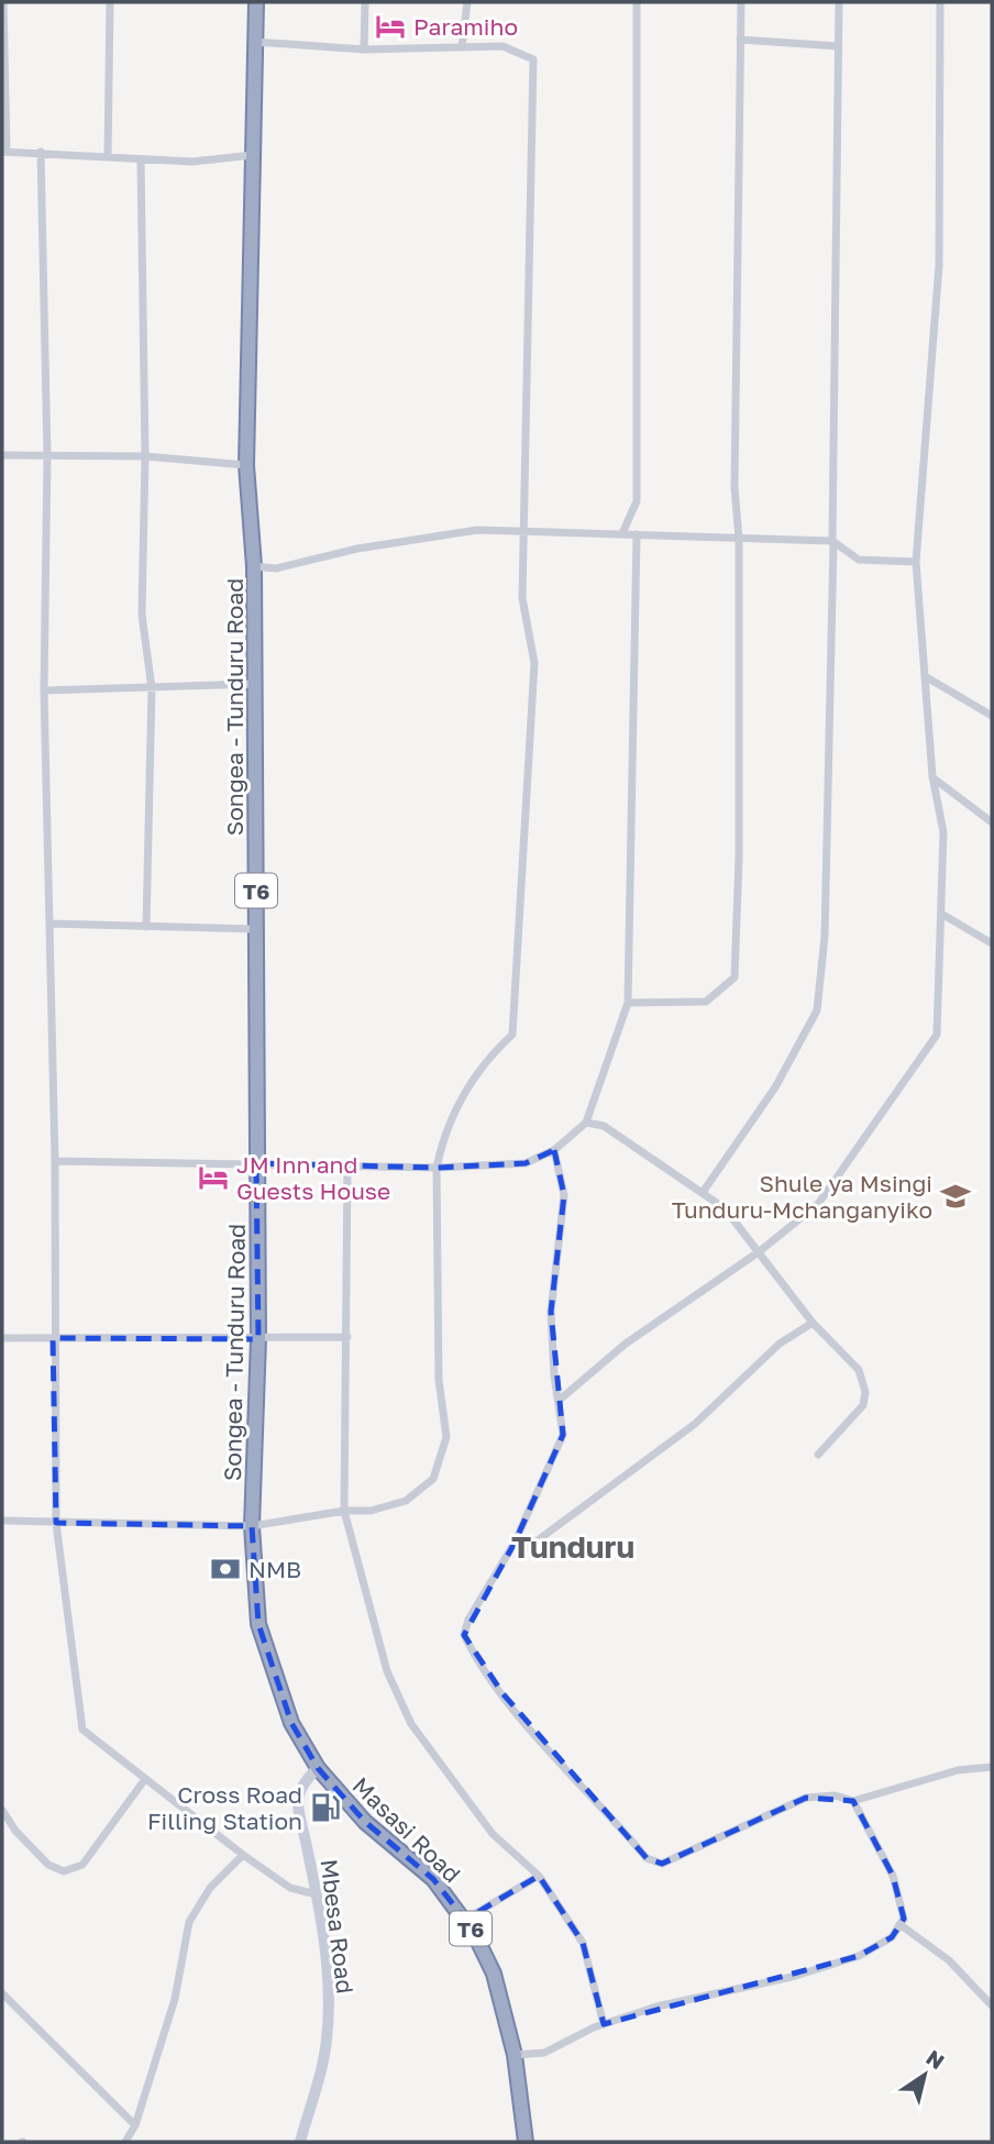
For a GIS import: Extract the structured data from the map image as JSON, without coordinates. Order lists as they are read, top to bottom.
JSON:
{
  "streets": {
    "highway": ["Songea - Tunduru Road", "T6", "Masasi Road"],
    "main road": ["Mbesa Road"]
  },
  "crossings": [
    ["Songea - Tunduru Road", "Masasi Road"],
    ["Songea - Tunduru Road", "Mbesa Road"],
    ["Masasi Road", "Mbesa Road"]
  ],
  "districts": ["Tunduru"],
  "places": {
    "hotel": ["Paramiho", "JM Inn and Guests House"],
    "school or university": ["Shule ya Msingi Tunduru-Mchanganyiko"],
    "bank": ["NMB"],
    "fuel station": ["Cross Road Filling Station"]
  },
  "north": "top right"
}
